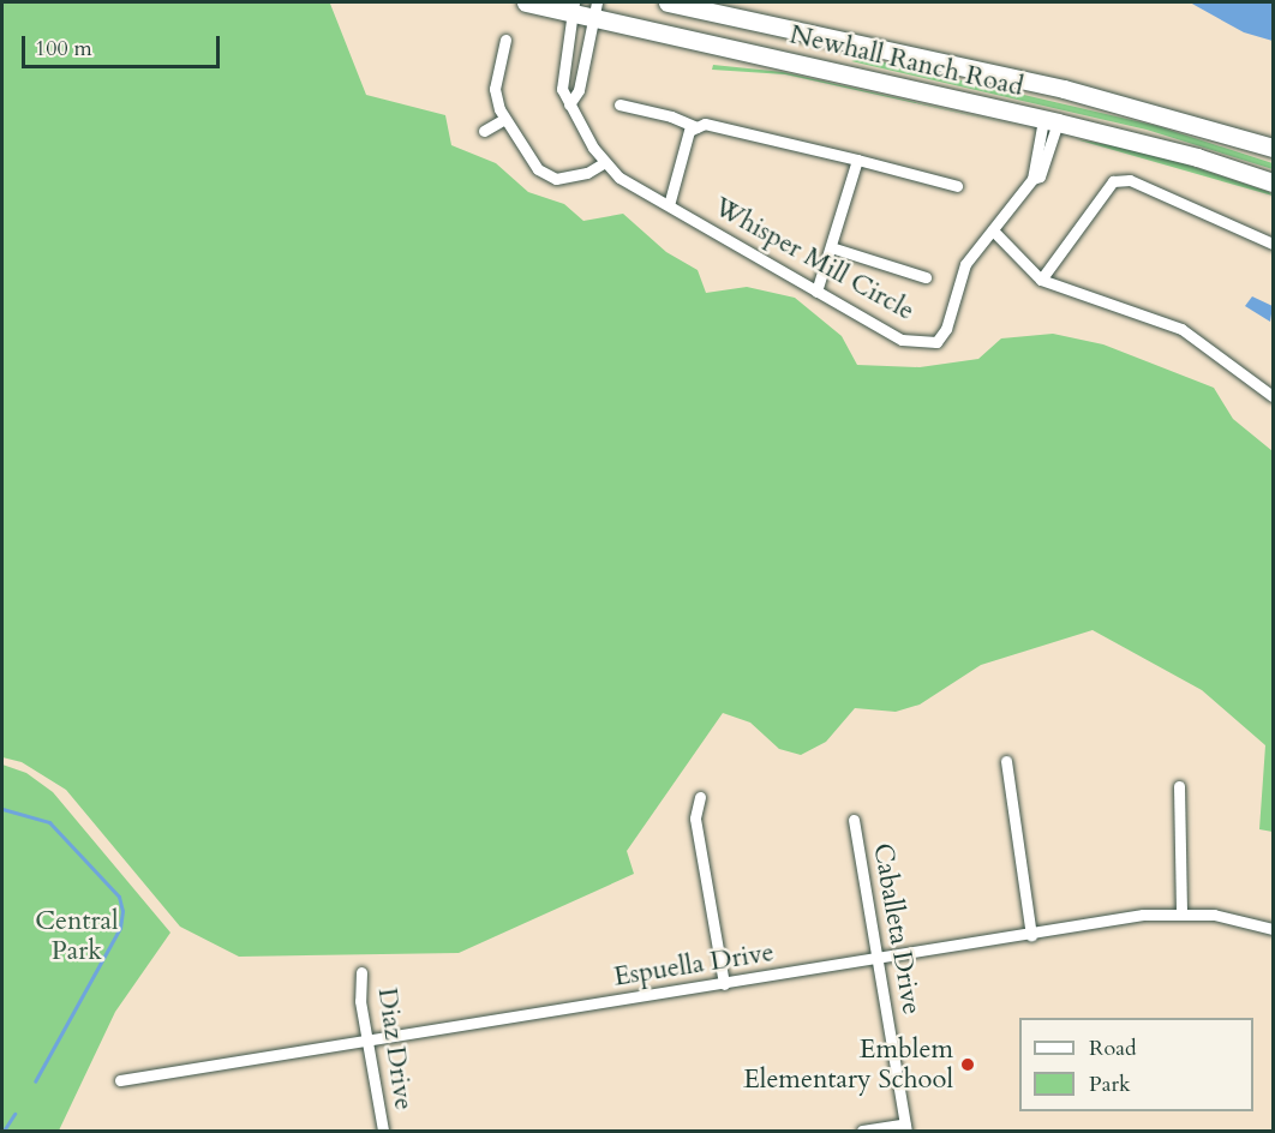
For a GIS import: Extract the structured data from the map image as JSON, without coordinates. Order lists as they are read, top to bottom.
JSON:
{
  "streets": {
    "main road": ["Newhall Ranch Road"],
    "street": [
      "Whisper Mill Circle",
      "Caballeta Drive",
      "Espuella Drive",
      "Diaz Drive"
    ]
  },
  "crossings": [
    ["Newhall Ranch Road", "Whisper Mill Circle"],
    ["Caballeta Drive", "Espuella Drive"],
    ["Espuella Drive", "Diaz Drive"]
  ],
  "parks": ["Central Park"],
  "places": ["Emblem Elementary School"],
  "legend": ["Road", "Park"],
  "scale_bar": "100 m"
}
